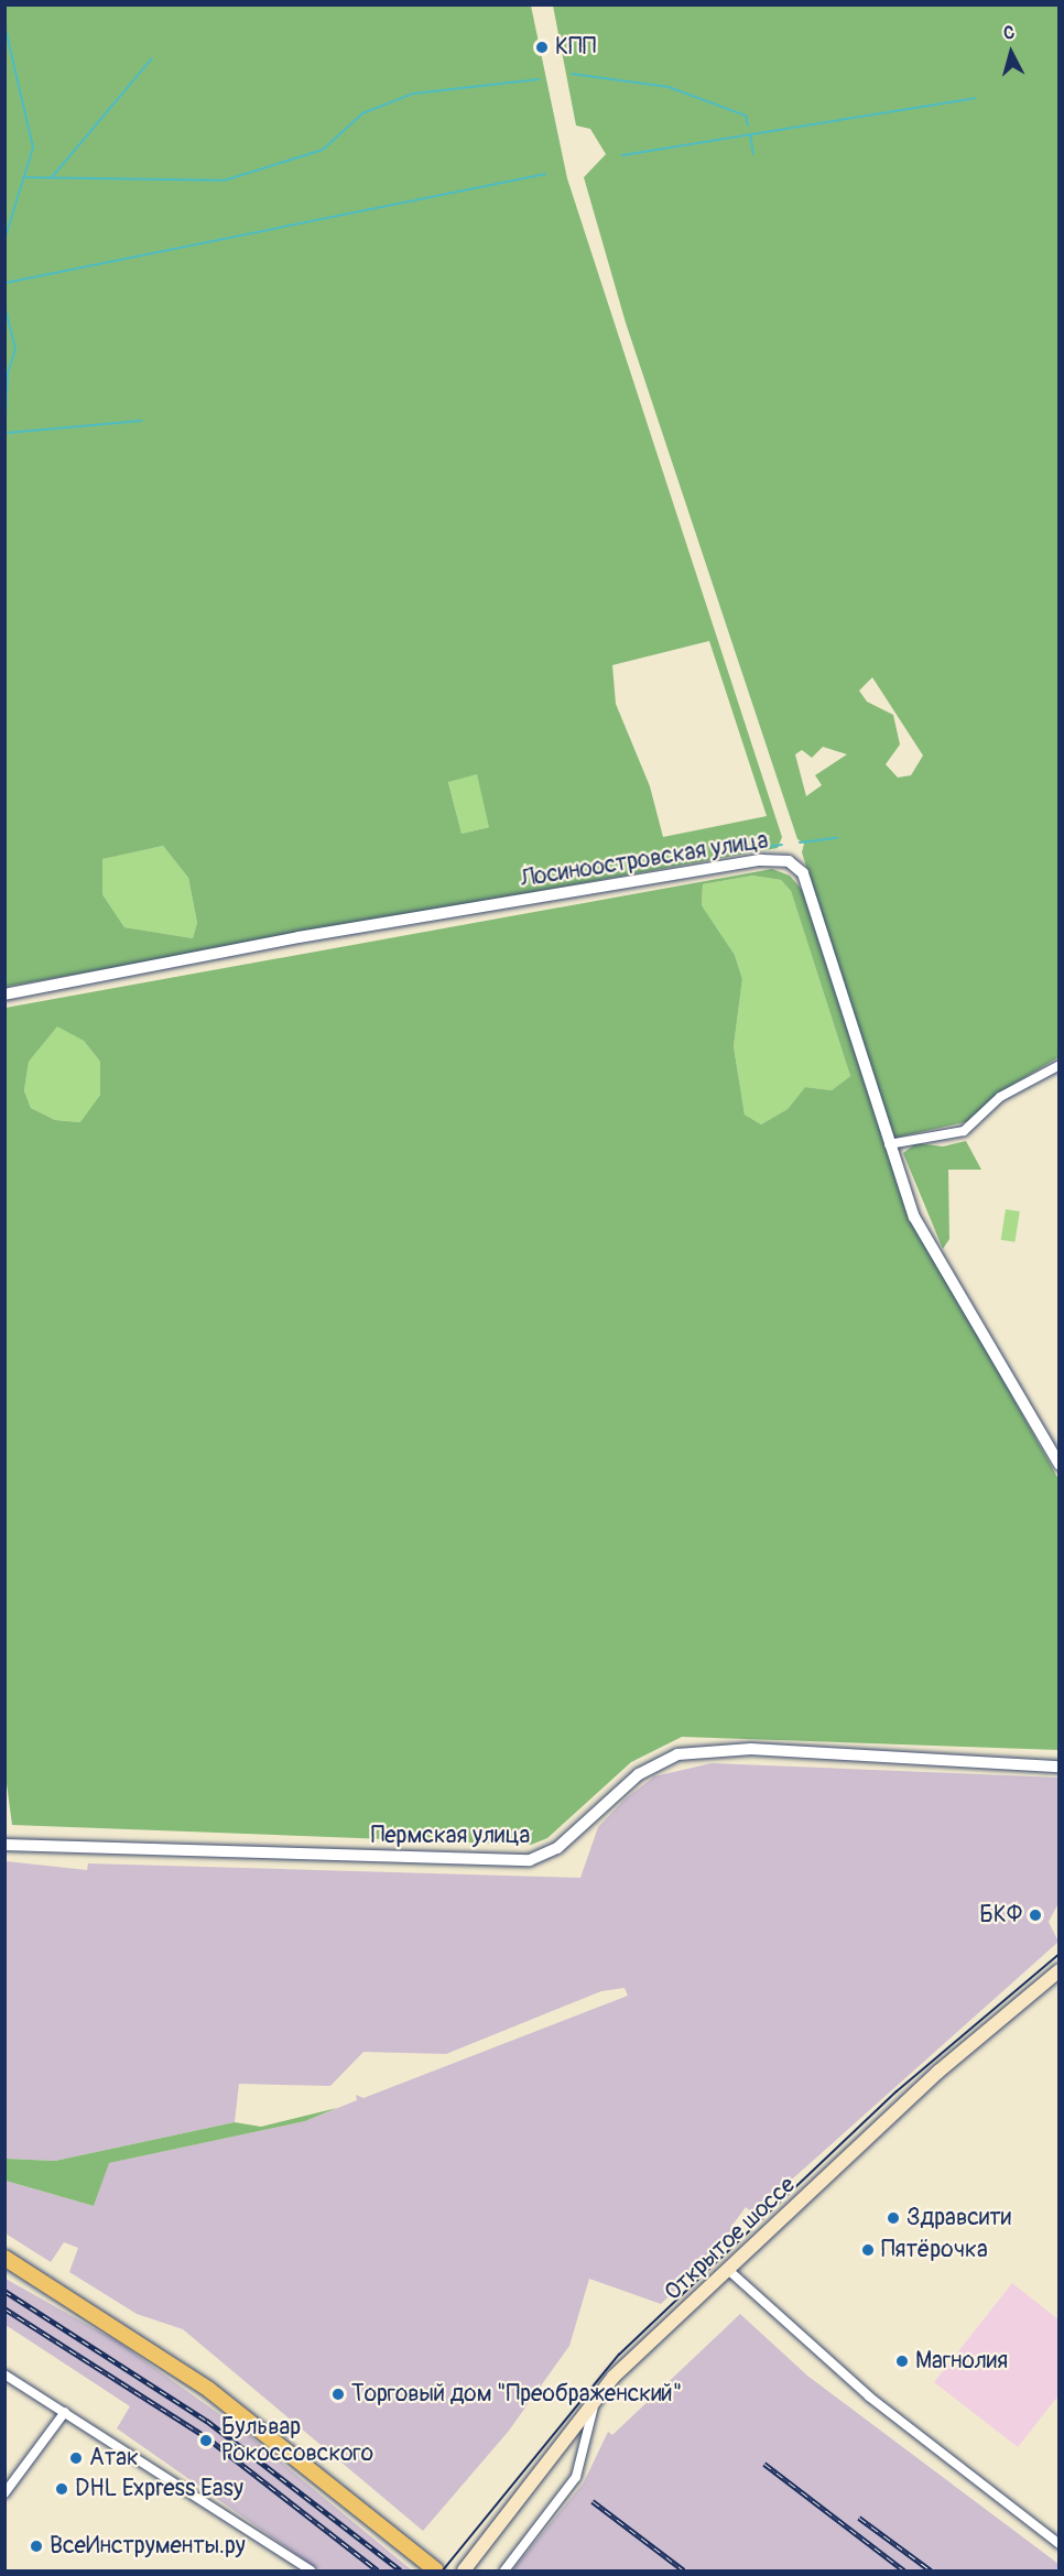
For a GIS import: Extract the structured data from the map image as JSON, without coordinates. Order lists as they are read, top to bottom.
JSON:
{
  "streets": {
    "main road": ["Открытое шоссе"],
    "street": ["Лосиноостровская улица", "Пермская улица"]
  },
  "places": [
    "КПП",
    "БКФ",
    "Здравсити",
    "Пятёрочка",
    "Магнолия",
    "Торговый дом \"Преображенский\"",
    "Бульвар Рокоссовского",
    "Атак",
    "DHL Express Easy",
    "ВсеИнструменты.ру"
  ],
  "north": "top"
}
